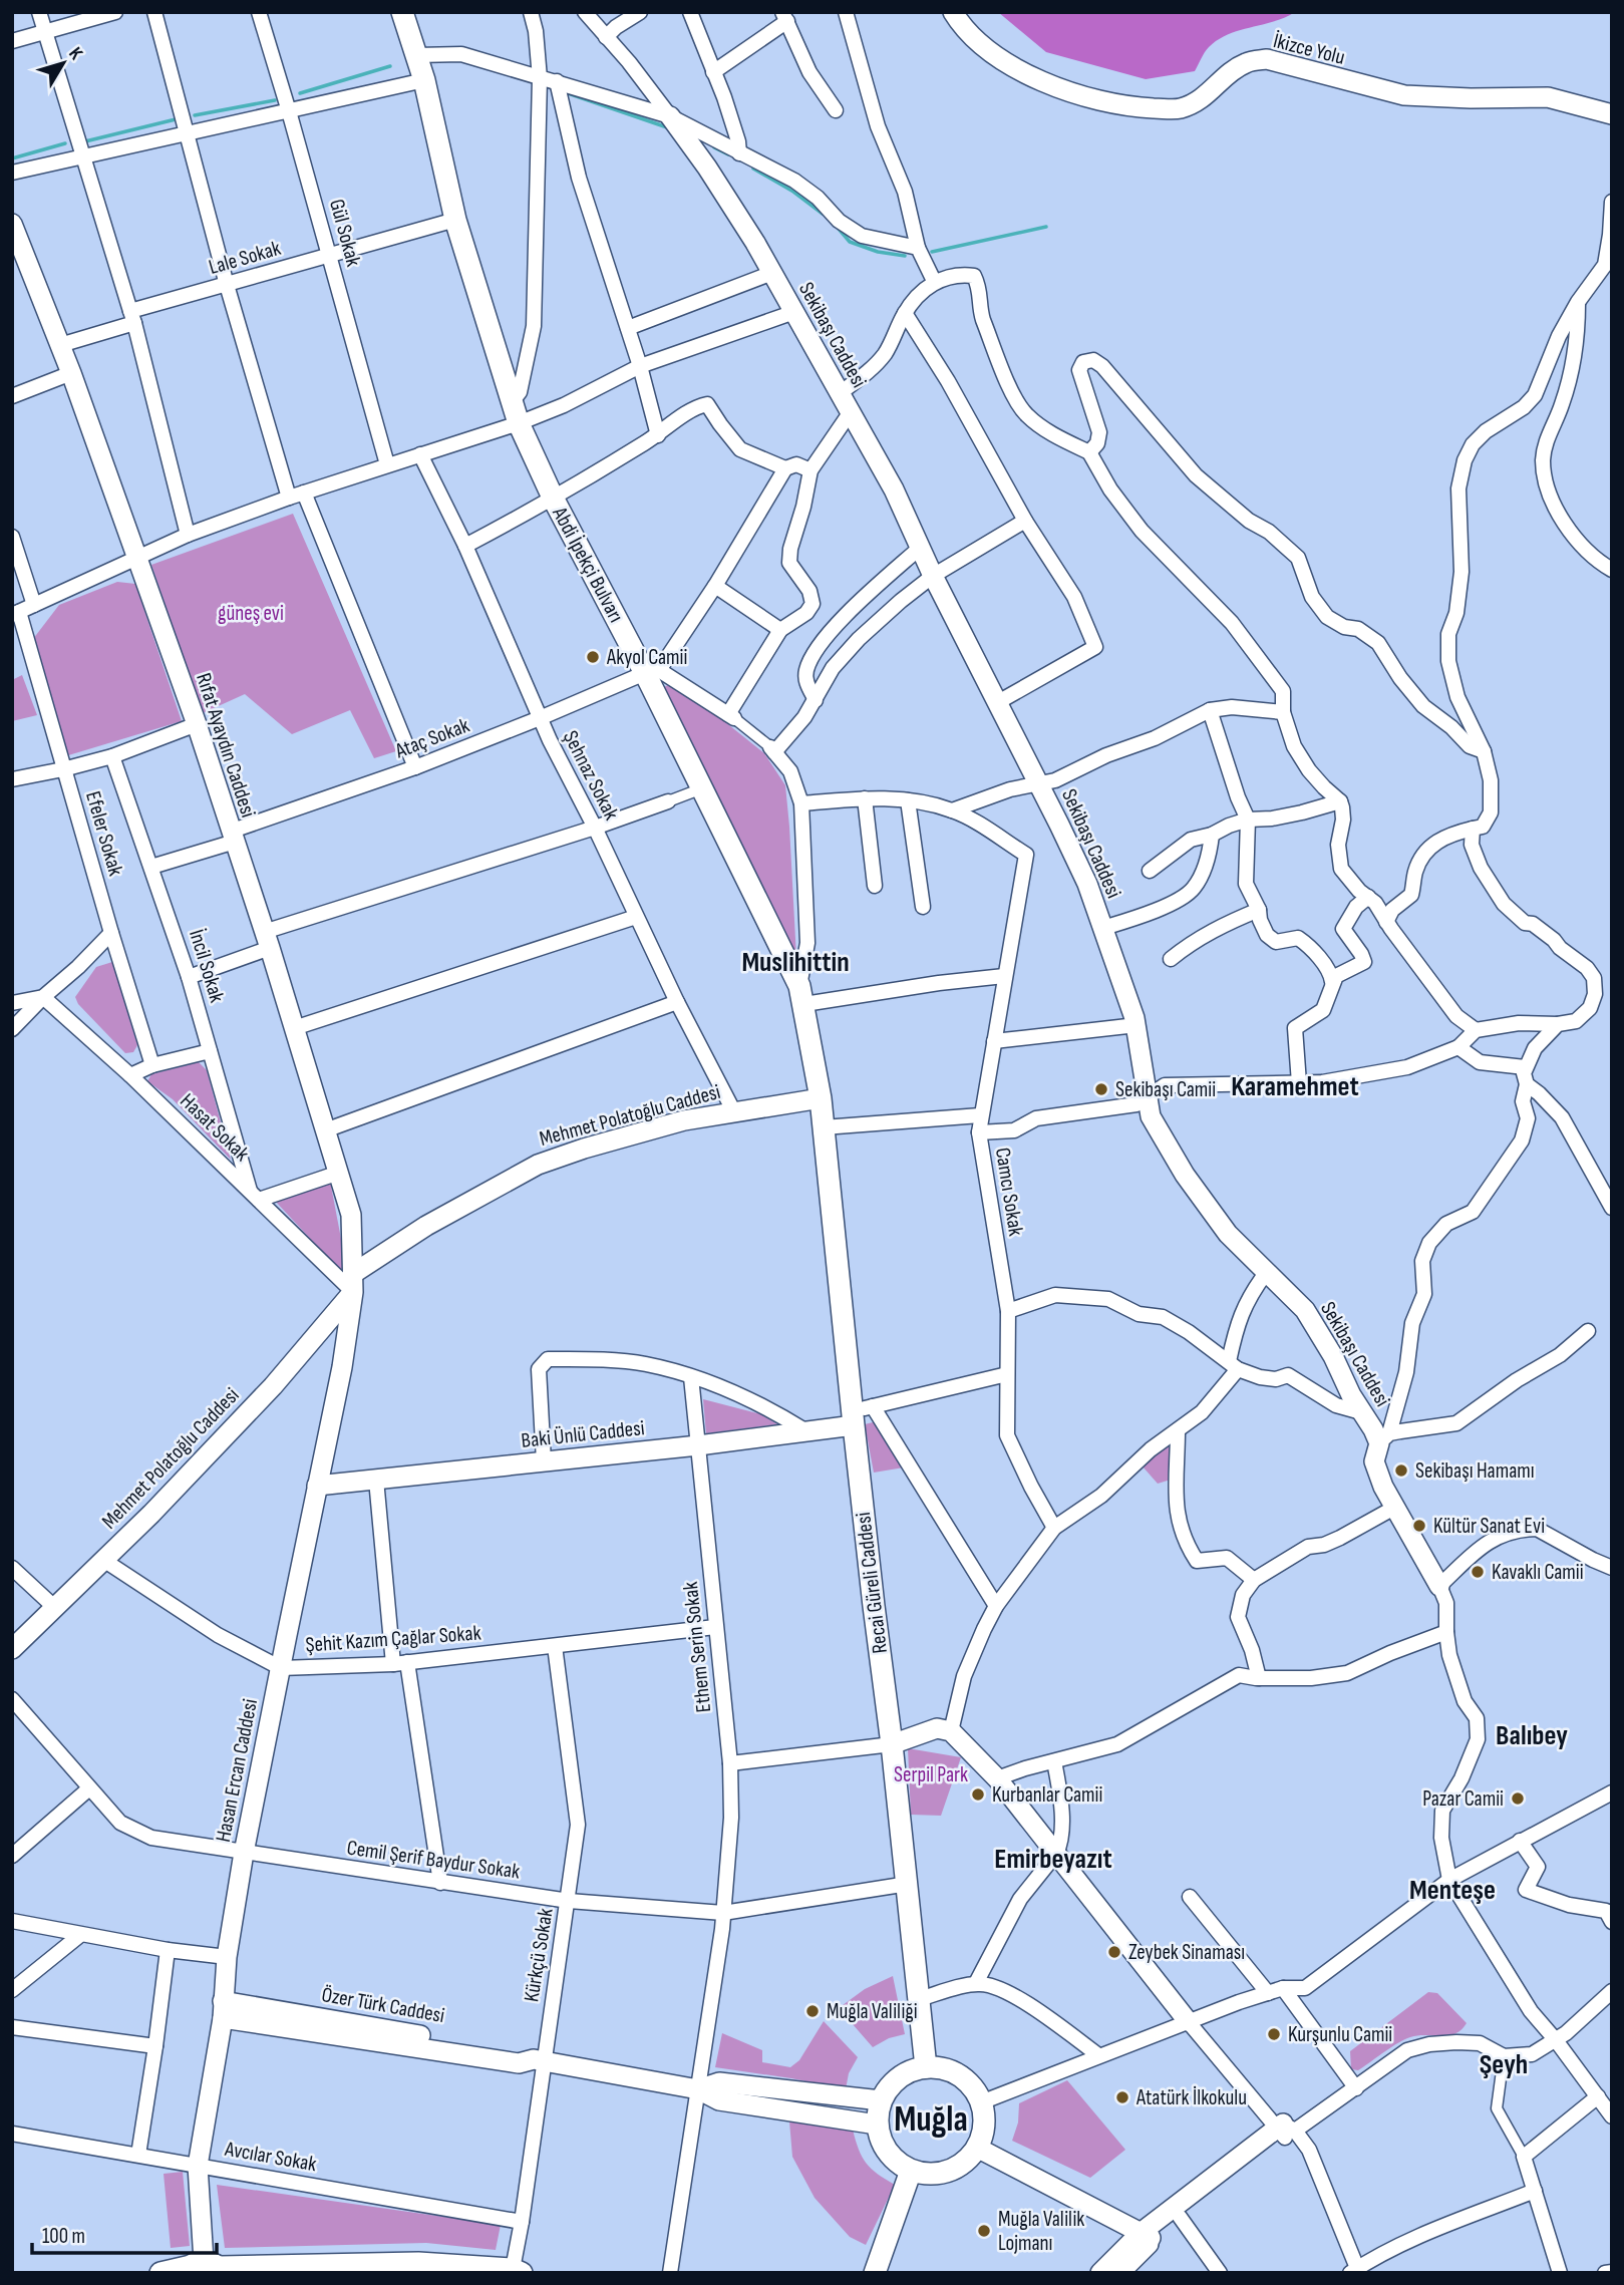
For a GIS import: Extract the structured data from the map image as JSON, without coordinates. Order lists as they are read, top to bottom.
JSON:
{
  "streets": {
    "main road": ["Abdi İpekçi Bulvarı", "Recai Güreli Caddesi"],
    "street": [
      "İkizce Yolu",
      "Gül Sokak",
      "Lale Sokak",
      "Sekibaşı Caddesi",
      "Ataç Sokak",
      "Rıfat Ayaydın Caddesi",
      "Şehnaz Sokak",
      "Efeler Sokak",
      "İncil Sokak",
      "Mehmet Polatoğlu Caddesi",
      "Hasat Sokak",
      "Camcı Sokak",
      "Baki Ünlü Caddesi",
      "Şehit Kazım Çağlar Sokak",
      "Ethem Serin Sokak",
      "Hasan Ercan Caddesi",
      "Cemil Şerif Baydur Sokak",
      "Kürkçü Sokak",
      "Özer Türk Caddesi",
      "Avcılar Sokak"
    ]
  },
  "crossings": [
    ["Gül Sokak", "Lale Sokak"],
    ["Lale Sokak", "Abdi İpekçi Bulvarı"],
    ["Lale Sokak", "Rıfat Ayaydın Caddesi"],
    ["Abdi İpekçi Bulvarı", "Ataç Sokak"],
    ["Abdi İpekçi Bulvarı", "Mehmet Polatoğlu Caddesi"],
    ["Abdi İpekçi Bulvarı", "Recai Güreli Caddesi"],
    ["Ataç Sokak", "Rıfat Ayaydın Caddesi"],
    ["Ataç Sokak", "Şehnaz Sokak"],
    ["Ataç Sokak", "İncil Sokak"],
    ["Rıfat Ayaydın Caddesi", "Mehmet Polatoğlu Caddesi"],
    ["Rıfat Ayaydın Caddesi", "Hasat Sokak"],
    ["Rıfat Ayaydın Caddesi", "Hasan Ercan Caddesi"],
    ["Şehnaz Sokak", "Mehmet Polatoğlu Caddesi"],
    ["İncil Sokak", "Hasat Sokak"],
    ["Mehmet Polatoğlu Caddesi", "Hasat Sokak"],
    ["Mehmet Polatoğlu Caddesi", "Recai Güreli Caddesi"],
    ["Mehmet Polatoğlu Caddesi", "Şehit Kazım Çağlar Sokak"],
    ["Mehmet Polatoğlu Caddesi", "Hasan Ercan Caddesi"],
    ["Hasat Sokak", "Hasan Ercan Caddesi"],
    ["Baki Ünlü Caddesi", "Recai Güreli Caddesi"],
    ["Baki Ünlü Caddesi", "Ethem Serin Sokak"],
    ["Baki Ünlü Caddesi", "Hasan Ercan Caddesi"],
    ["Recai Güreli Caddesi", "Cemil Şerif Baydur Sokak"],
    ["Recai Güreli Caddesi", "Özer Türk Caddesi"],
    ["Şehit Kazım Çağlar Sokak", "Ethem Serin Sokak"],
    ["Şehit Kazım Çağlar Sokak", "Hasan Ercan Caddesi"],
    ["Şehit Kazım Çağlar Sokak", "Kürkçü Sokak"],
    ["Ethem Serin Sokak", "Cemil Şerif Baydur Sokak"],
    ["Ethem Serin Sokak", "Özer Türk Caddesi"],
    ["Hasan Ercan Caddesi", "Cemil Şerif Baydur Sokak"],
    ["Hasan Ercan Caddesi", "Özer Türk Caddesi"],
    ["Hasan Ercan Caddesi", "Avcılar Sokak"],
    ["Cemil Şerif Baydur Sokak", "Kürkçü Sokak"],
    ["Kürkçü Sokak", "Özer Türk Caddesi"],
    ["Kürkçü Sokak", "Avcılar Sokak"]
  ],
  "districts": [
    "Muslihittin",
    "Karamehmet",
    "Balıbey",
    "Emirbeyazıt",
    "Menteşe",
    "Şeyh",
    "Muğla"
  ],
  "parks": ["güneş evi", "Serpil Park"],
  "places": [
    "Akyol Camii",
    "Sekibaşı Camii",
    "Sekibaşı Hamamı",
    "Kültür Sanat Evi",
    "Kavaklı Camii",
    "Kurbanlar Camii",
    "Pazar Camii",
    "Zeybek Sinaması",
    "Muğla Valiliği",
    "Kurşunlu Camii",
    "Atatürk İlkokulu",
    "Muğla Valilik Lojmanı"
  ],
  "scale_bar": "100 m",
  "north": "top right"
}
